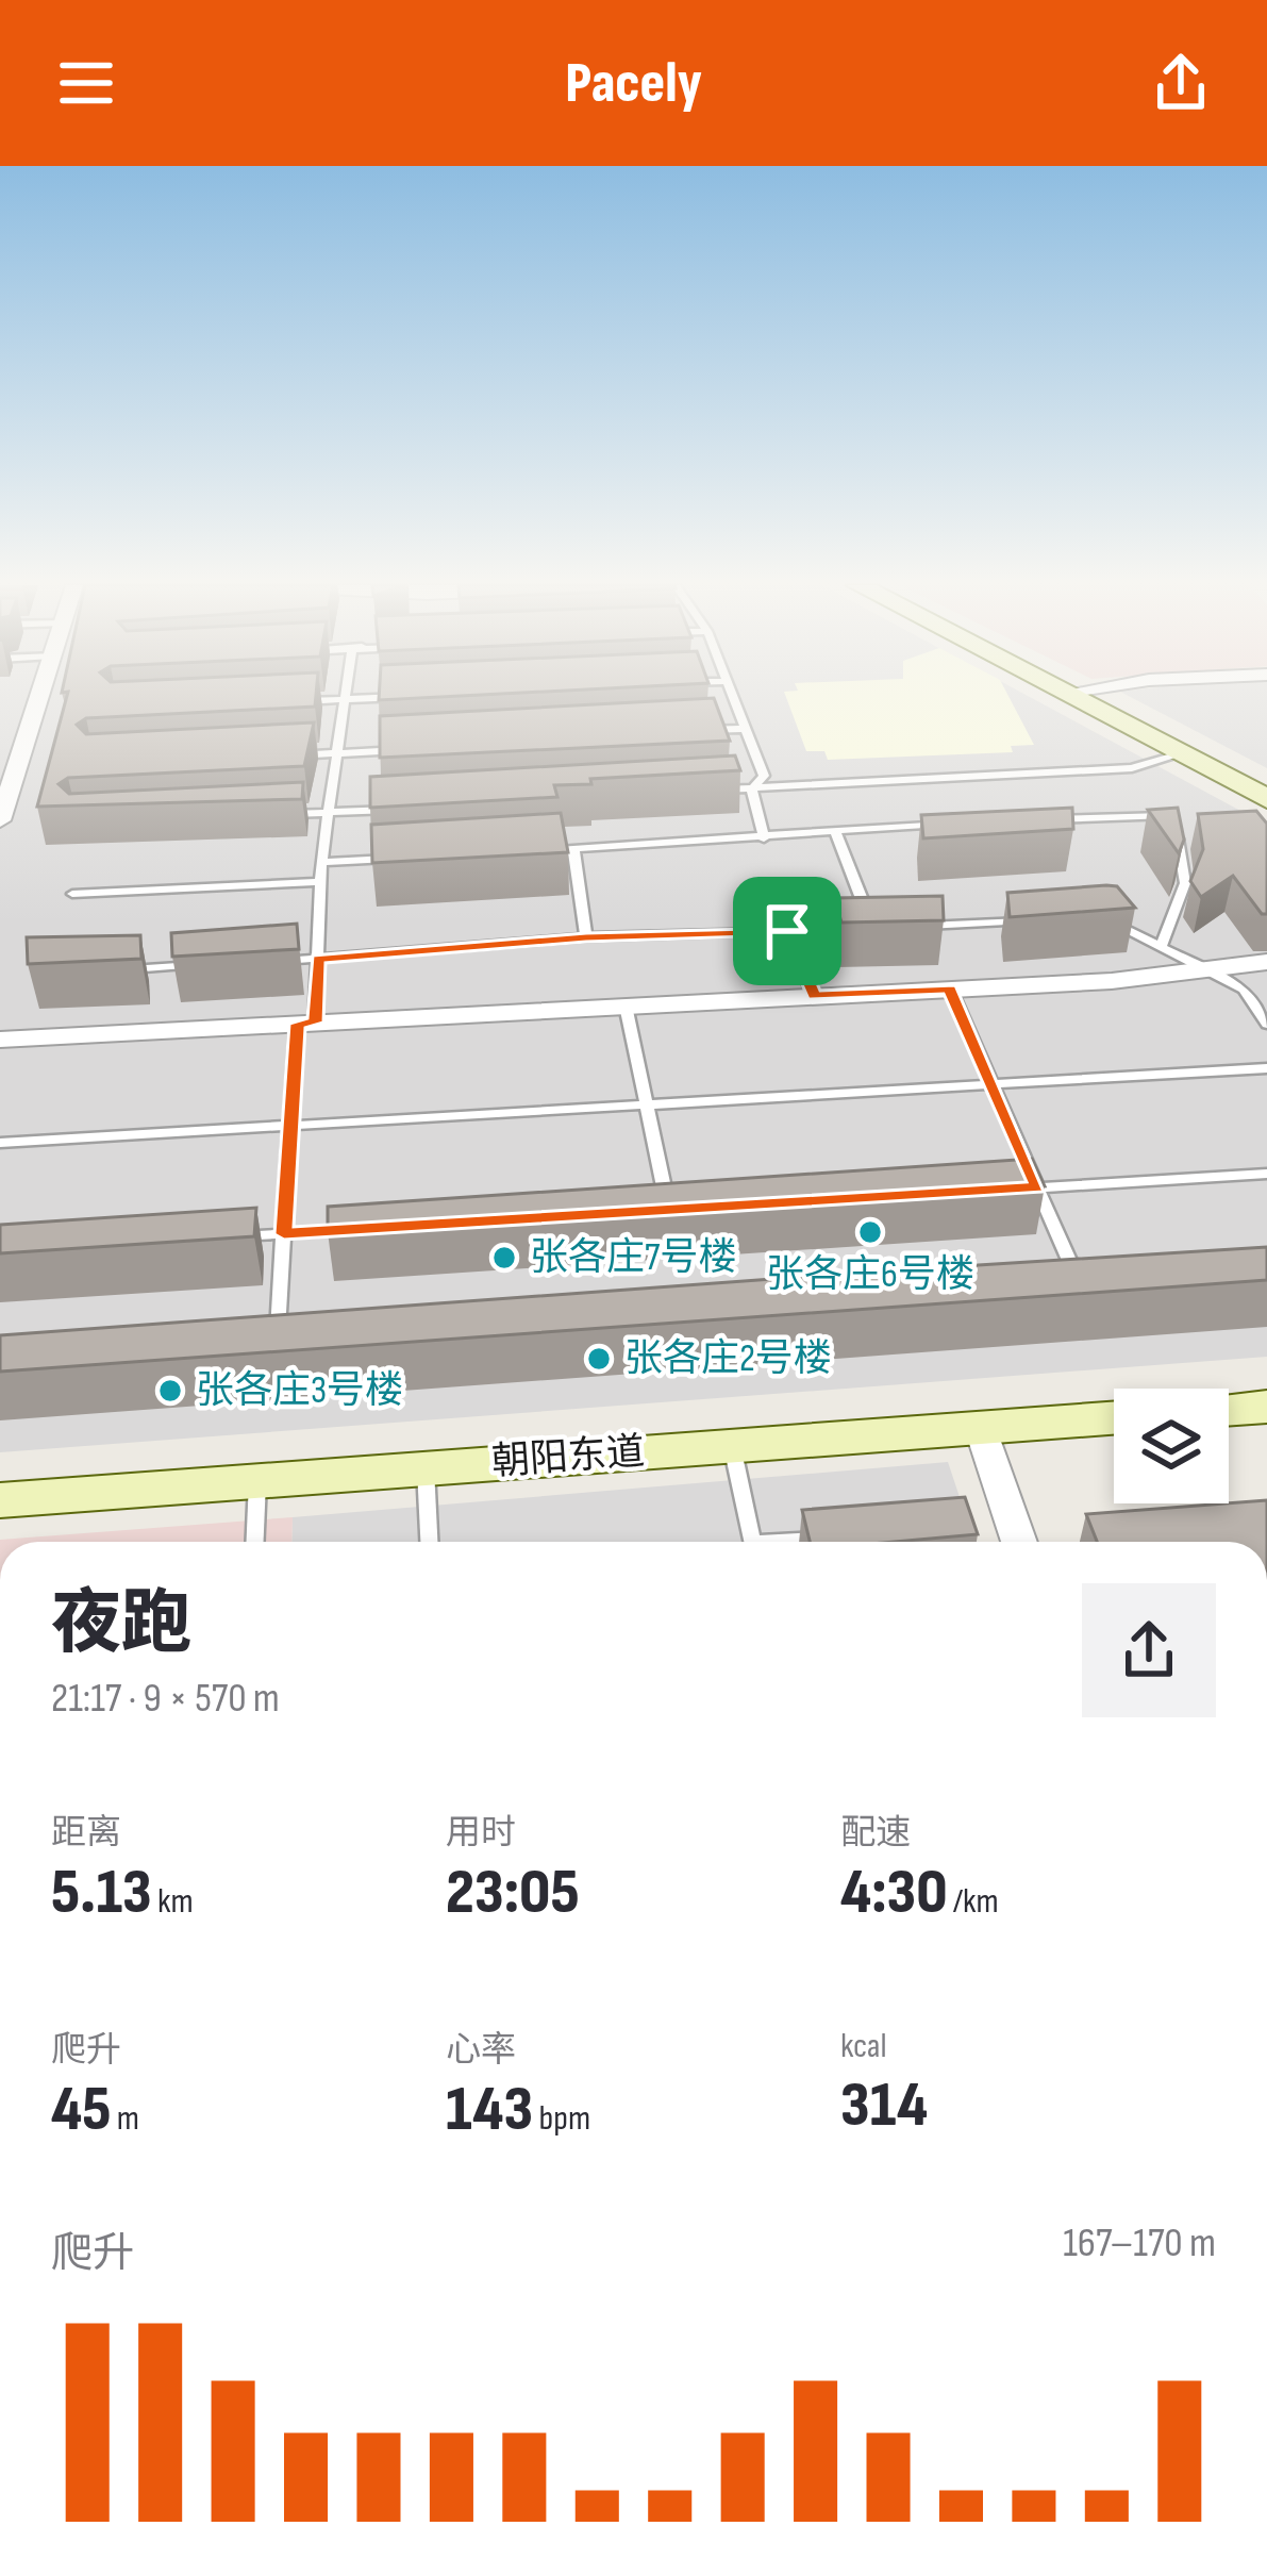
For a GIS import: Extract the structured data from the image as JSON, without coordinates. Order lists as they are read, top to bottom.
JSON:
{
  "streets": {
    "main road": ["朝阳东道"]
  },
  "places": [
    "张各庄6号楼",
    "张各庄7号楼",
    "张各庄2号楼",
    "张各庄3号楼"
  ],
  "page": {
    "header": "Pacely",
    "heading": ["夜跑", "21:17 · 9 × 570 m"],
    "stats": [
      ["距离", "5.13 km"],
      ["用时", "23:05"],
      ["配速", "4:30 /km"],
      ["爬升", "45 m"],
      ["心率", "143 bpm"],
      ["kcal", "314"]
    ],
    "chart": ["爬升", "167–170 m"]
  }
}
